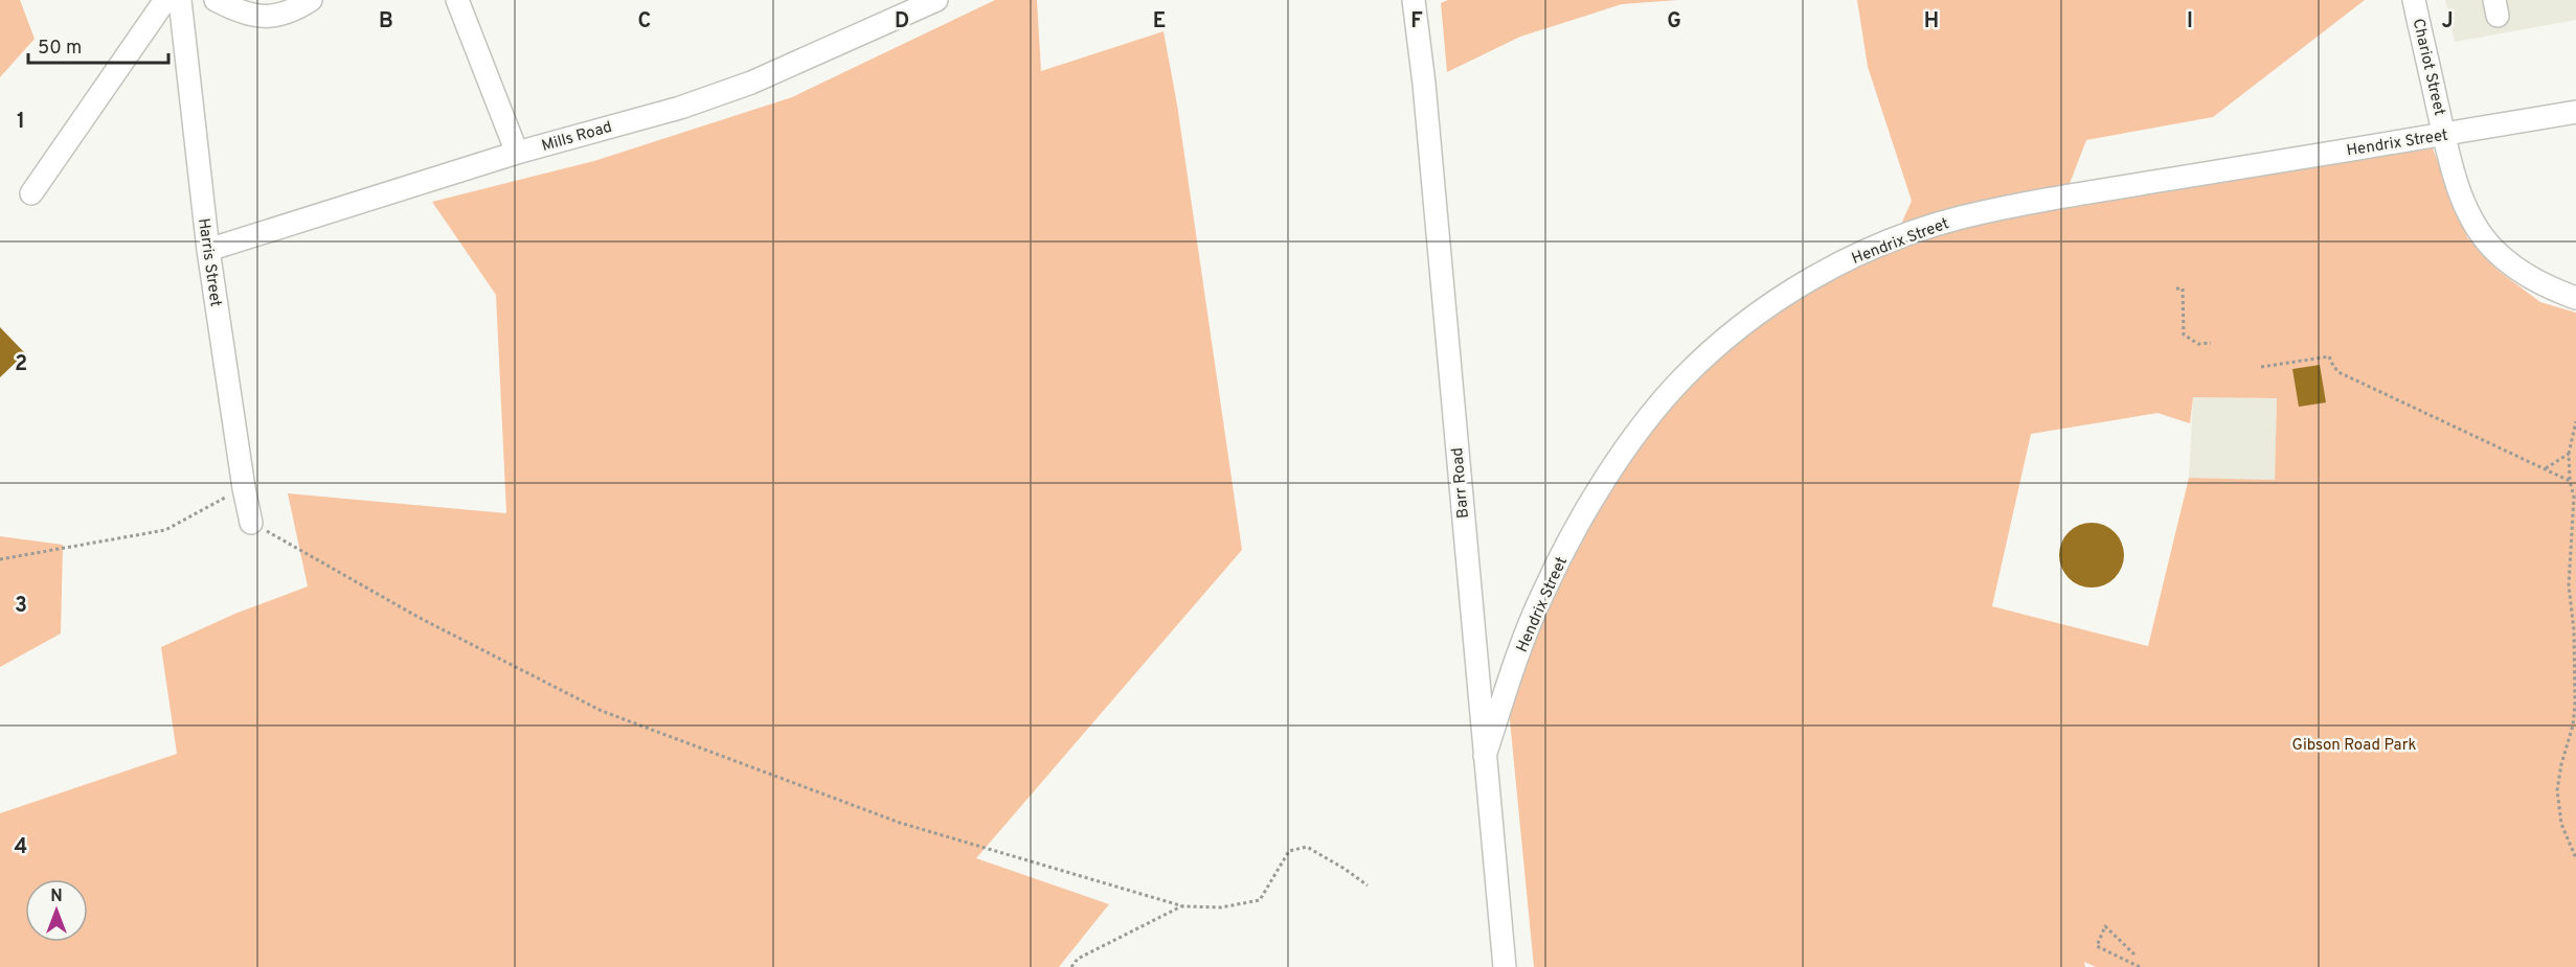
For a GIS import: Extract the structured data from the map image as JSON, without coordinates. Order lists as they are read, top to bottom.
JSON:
{
  "streets": {
    "street": [
      "Chariot Street",
      "Mills Road",
      "Hendrix Street",
      "Harris Street",
      "Barr Road"
    ]
  },
  "crossings": [
    ["Chariot Street", "Hendrix Street"],
    ["Mills Road", "Harris Street"],
    ["Hendrix Street", "Barr Road"]
  ],
  "parks": ["Gibson Road Park"],
  "scale_bar": "50 m",
  "north": "top",
  "grid": {
    "columns": [
      "B",
      "C",
      "D",
      "E",
      "F",
      "G",
      "H",
      "I",
      "J"
    ],
    "rows": [
      "1",
      "2",
      "3",
      "4"
    ]
  }
}
